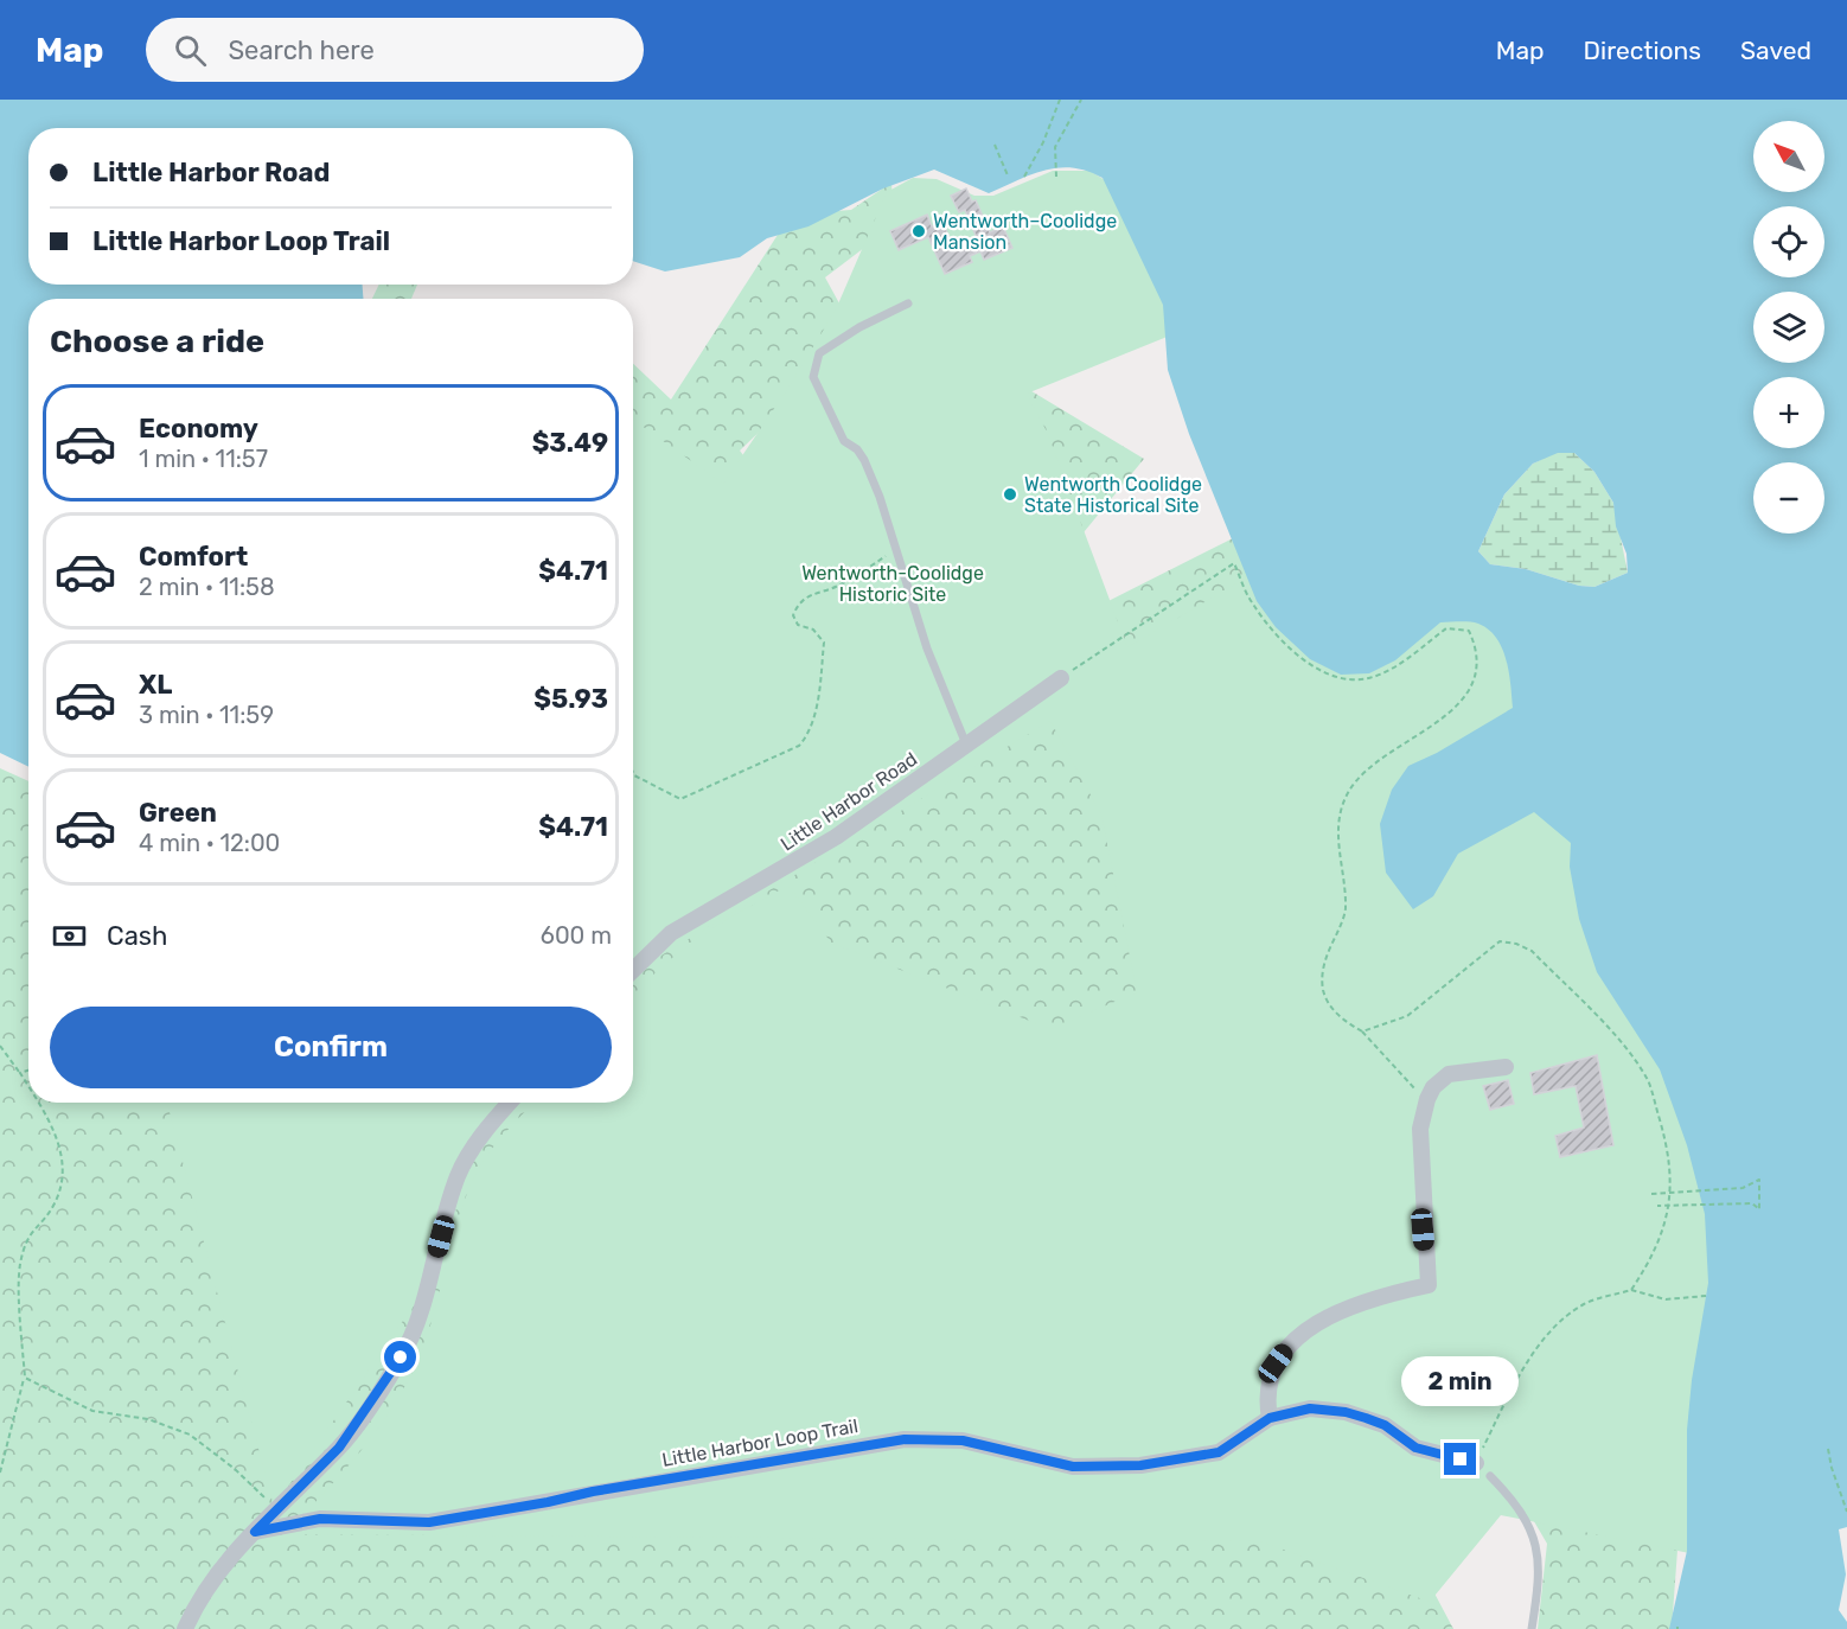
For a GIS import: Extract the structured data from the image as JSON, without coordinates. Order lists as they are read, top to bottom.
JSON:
{
  "streets": {
    "street": ["Little Harbor Road", "Little Harbor Loop Trail"]
  },
  "parks": ["Wentworth-Coolidge Historic Site"],
  "places": ["Wentworth–Coolidge Mansion", "Wentworth Coolidge State Historical Site"],
  "north": "top left",
  "page": {
    "header": "Map",
    "search": "Search here",
    "nav": ["Map", "Directions", "Saved"],
    "map_buttons": ["+", "−"],
    "banner": ["Little Harbor Road", "Little Harbor Loop Trail"],
    "heading": "Choose a ride",
    "list": [
      {
        "name": "Economy",
        "note": "1 min · 11:57",
        "value": "$3.49"
      },
      {
        "name": "Comfort",
        "note": "2 min · 11:58",
        "value": "$4.71"
      },
      {
        "name": "XL",
        "note": "3 min · 11:59",
        "value": "$5.93"
      },
      {
        "name": "Green",
        "note": "4 min · 12:00",
        "value": "$4.71"
      }
    ],
    "pay": ["Cash", "600 m"],
    "buttons": "Confirm",
    "bubble": "2 min"
  }
}
